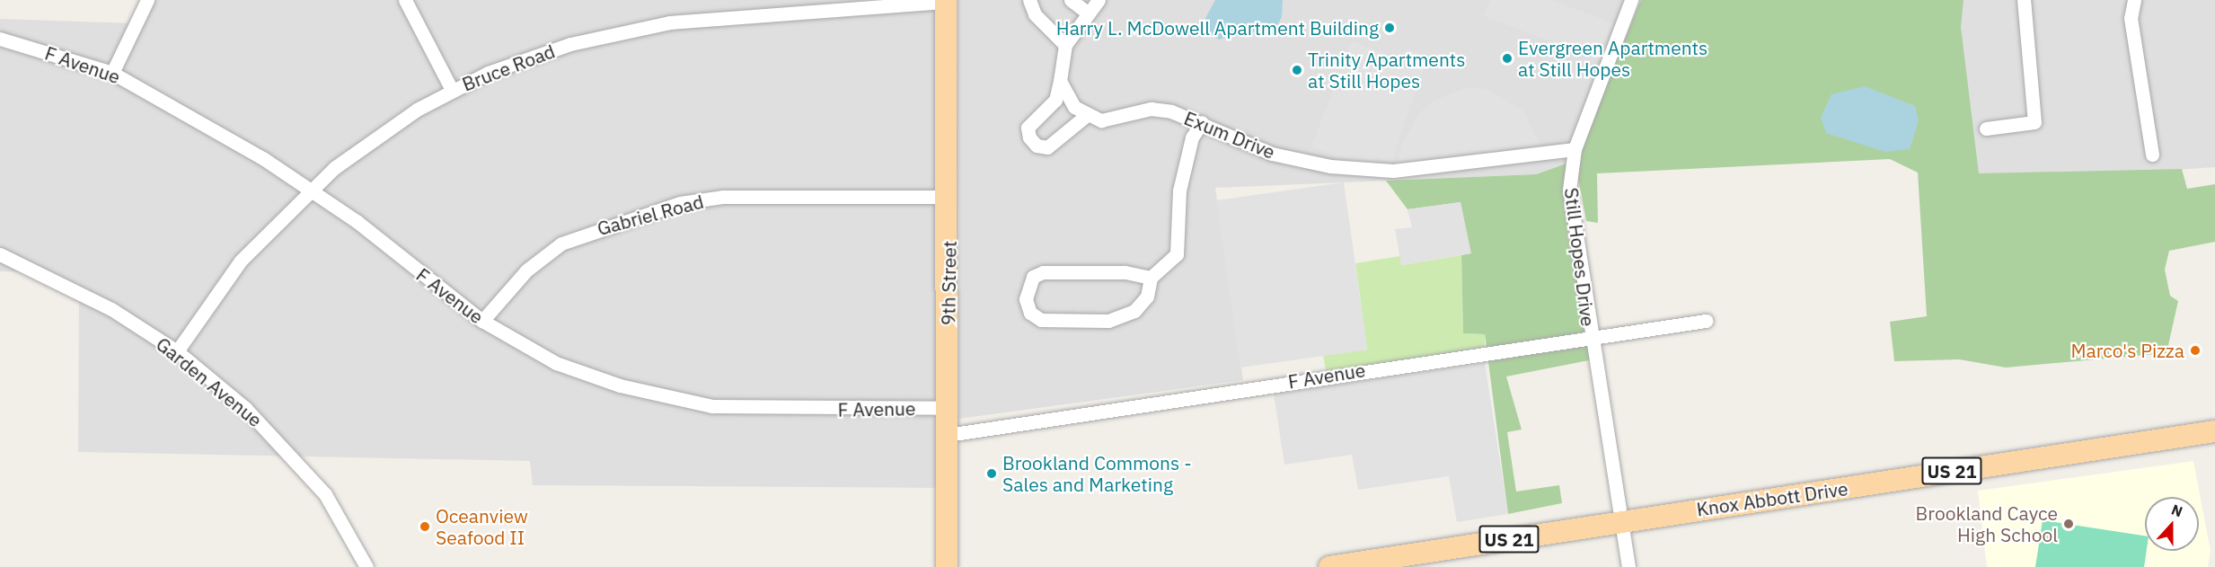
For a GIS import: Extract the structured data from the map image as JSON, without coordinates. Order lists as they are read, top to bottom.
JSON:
{
  "streets": {
    "main road": ["9th Street", "US 21", "Knox Abbott Drive"],
    "street": [
      "F Avenue",
      "Bruce Road",
      "Exum Drive",
      "Gabriel Road",
      "Still Hopes Drive",
      "Garden Avenue"
    ]
  },
  "crossings": [
    ["F Avenue", "Bruce Road"],
    ["F Avenue", "Gabriel Road"],
    ["F Avenue", "Still Hopes Drive"],
    ["F Avenue", "9th Street"],
    ["Bruce Road", "9th Street"],
    ["Bruce Road", "Garden Avenue"],
    ["Exum Drive", "Still Hopes Drive"],
    ["Gabriel Road", "9th Street"],
    ["Still Hopes Drive", "Knox Abbott Drive"]
  ],
  "places": [
    "Harry L. McDowell Apartment Building",
    "Evergreen Apartments at Still Hopes",
    "Trinity Apartments at Still Hopes",
    "Marco's Pizza",
    "Brookland Commons - Sales and Marketing",
    "Brookland Cayce High School",
    "Oceanview Seafood II"
  ],
  "north": "top"
}
